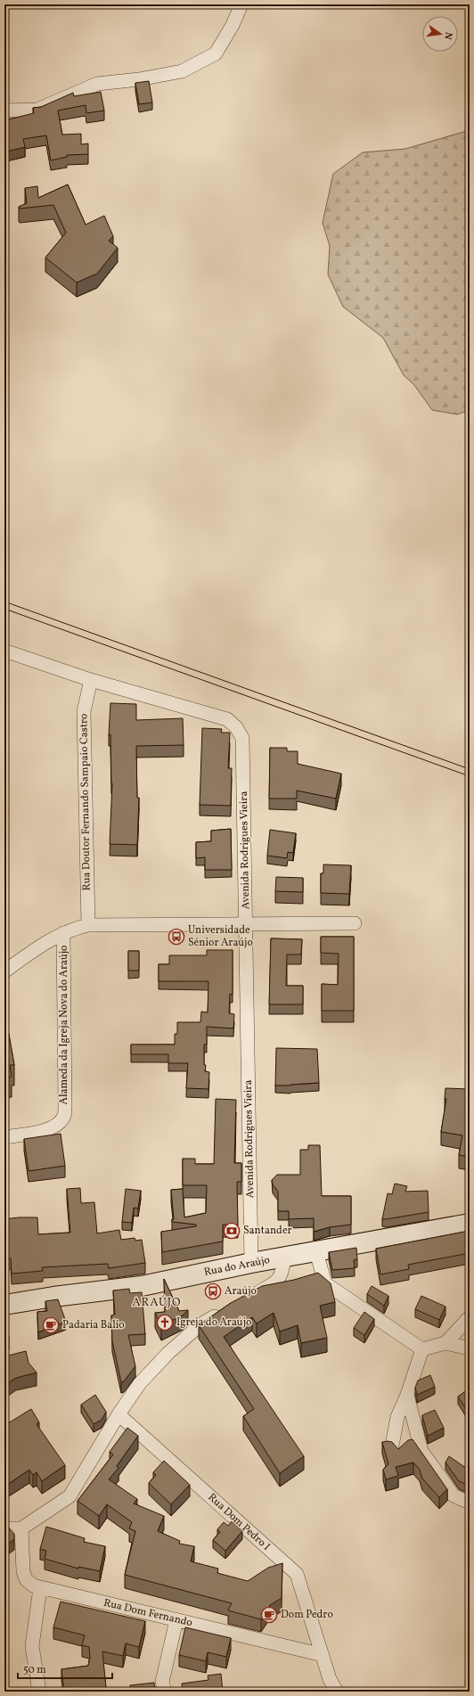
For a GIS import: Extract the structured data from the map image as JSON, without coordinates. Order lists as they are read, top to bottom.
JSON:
{
  "streets": {
    "main road": ["Rua do Araújo"],
    "street": [
      "Rua Doutor Fernando Sampaio Castro",
      "Avenida Rodrigues Vieira",
      "Alameda da Igreja Nova do Araújo",
      "Rua Dom Pedro I",
      "Rua Dom Fernando"
    ]
  },
  "crossings": [
    ["Rua Doutor Fernando Sampaio Castro", "Avenida Rodrigues Vieira"],
    ["Avenida Rodrigues Vieira", "Rua do Araújo"],
    ["Rua Dom Pedro I", "Rua Dom Fernando"]
  ],
  "districts": ["ARAÚJO"],
  "places": {
    "bus stop": ["Universidade Sénior Araújo", "Araújo"],
    "bank": ["Santander"],
    "church": ["Igreja do Araújo"],
    "cafe": ["Padaria Balio", "Dom Pedro"]
  },
  "scale_bar": "50 m",
  "north": "right"
}
